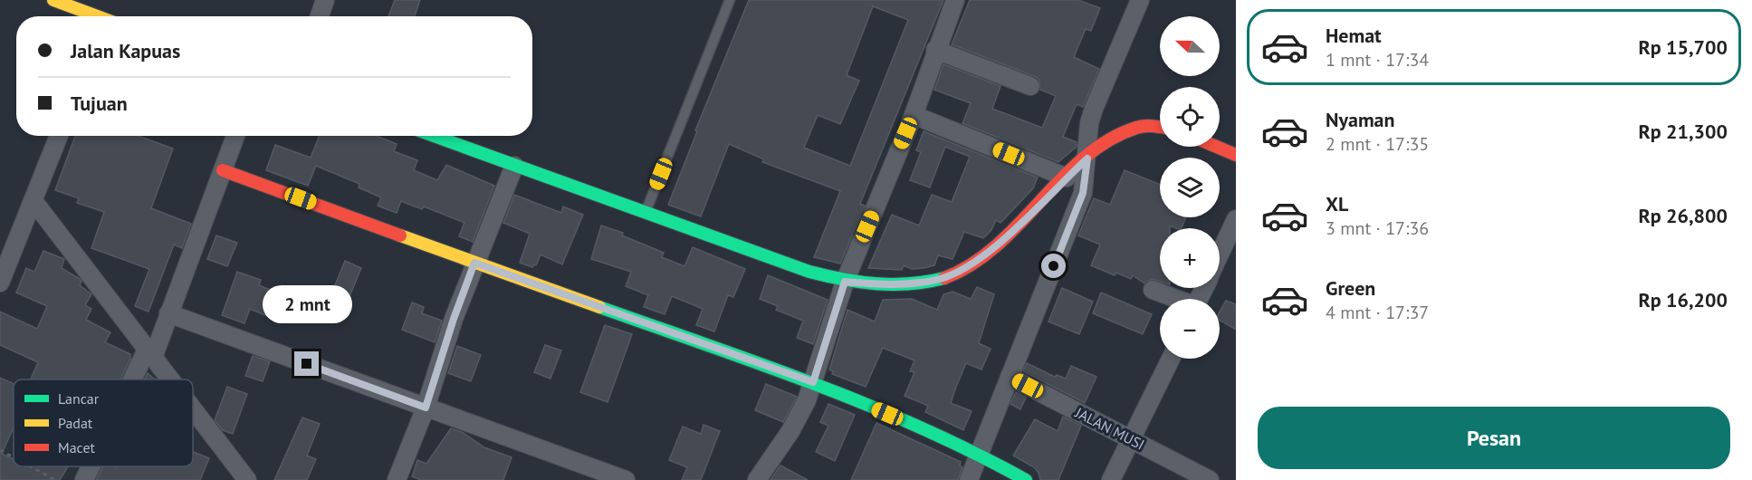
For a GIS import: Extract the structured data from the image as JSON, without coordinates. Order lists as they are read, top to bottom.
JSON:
{
  "streets": {
    "street": ["JALAN MUSI"]
  },
  "legend": ["Lancar", "Padat", "Macet"],
  "north": "left",
  "page": {
    "list": [
      {
        "name": "Hemat",
        "note": "1 mnt · 17:34",
        "value": "Rp 15,700"
      },
      {
        "name": "Nyaman",
        "note": "2 mnt · 17:35",
        "value": "Rp 21,300"
      },
      {
        "name": "XL",
        "note": "3 mnt · 17:36",
        "value": "Rp 26,800"
      },
      {
        "name": "Green",
        "note": "4 mnt · 17:37",
        "value": "Rp 16,200"
      }
    ],
    "map_buttons": ["+", "−"],
    "banner": ["Jalan Kapuas", "Tujuan"],
    "bubble": "2 mnt",
    "buttons": "Pesan"
  }
}
